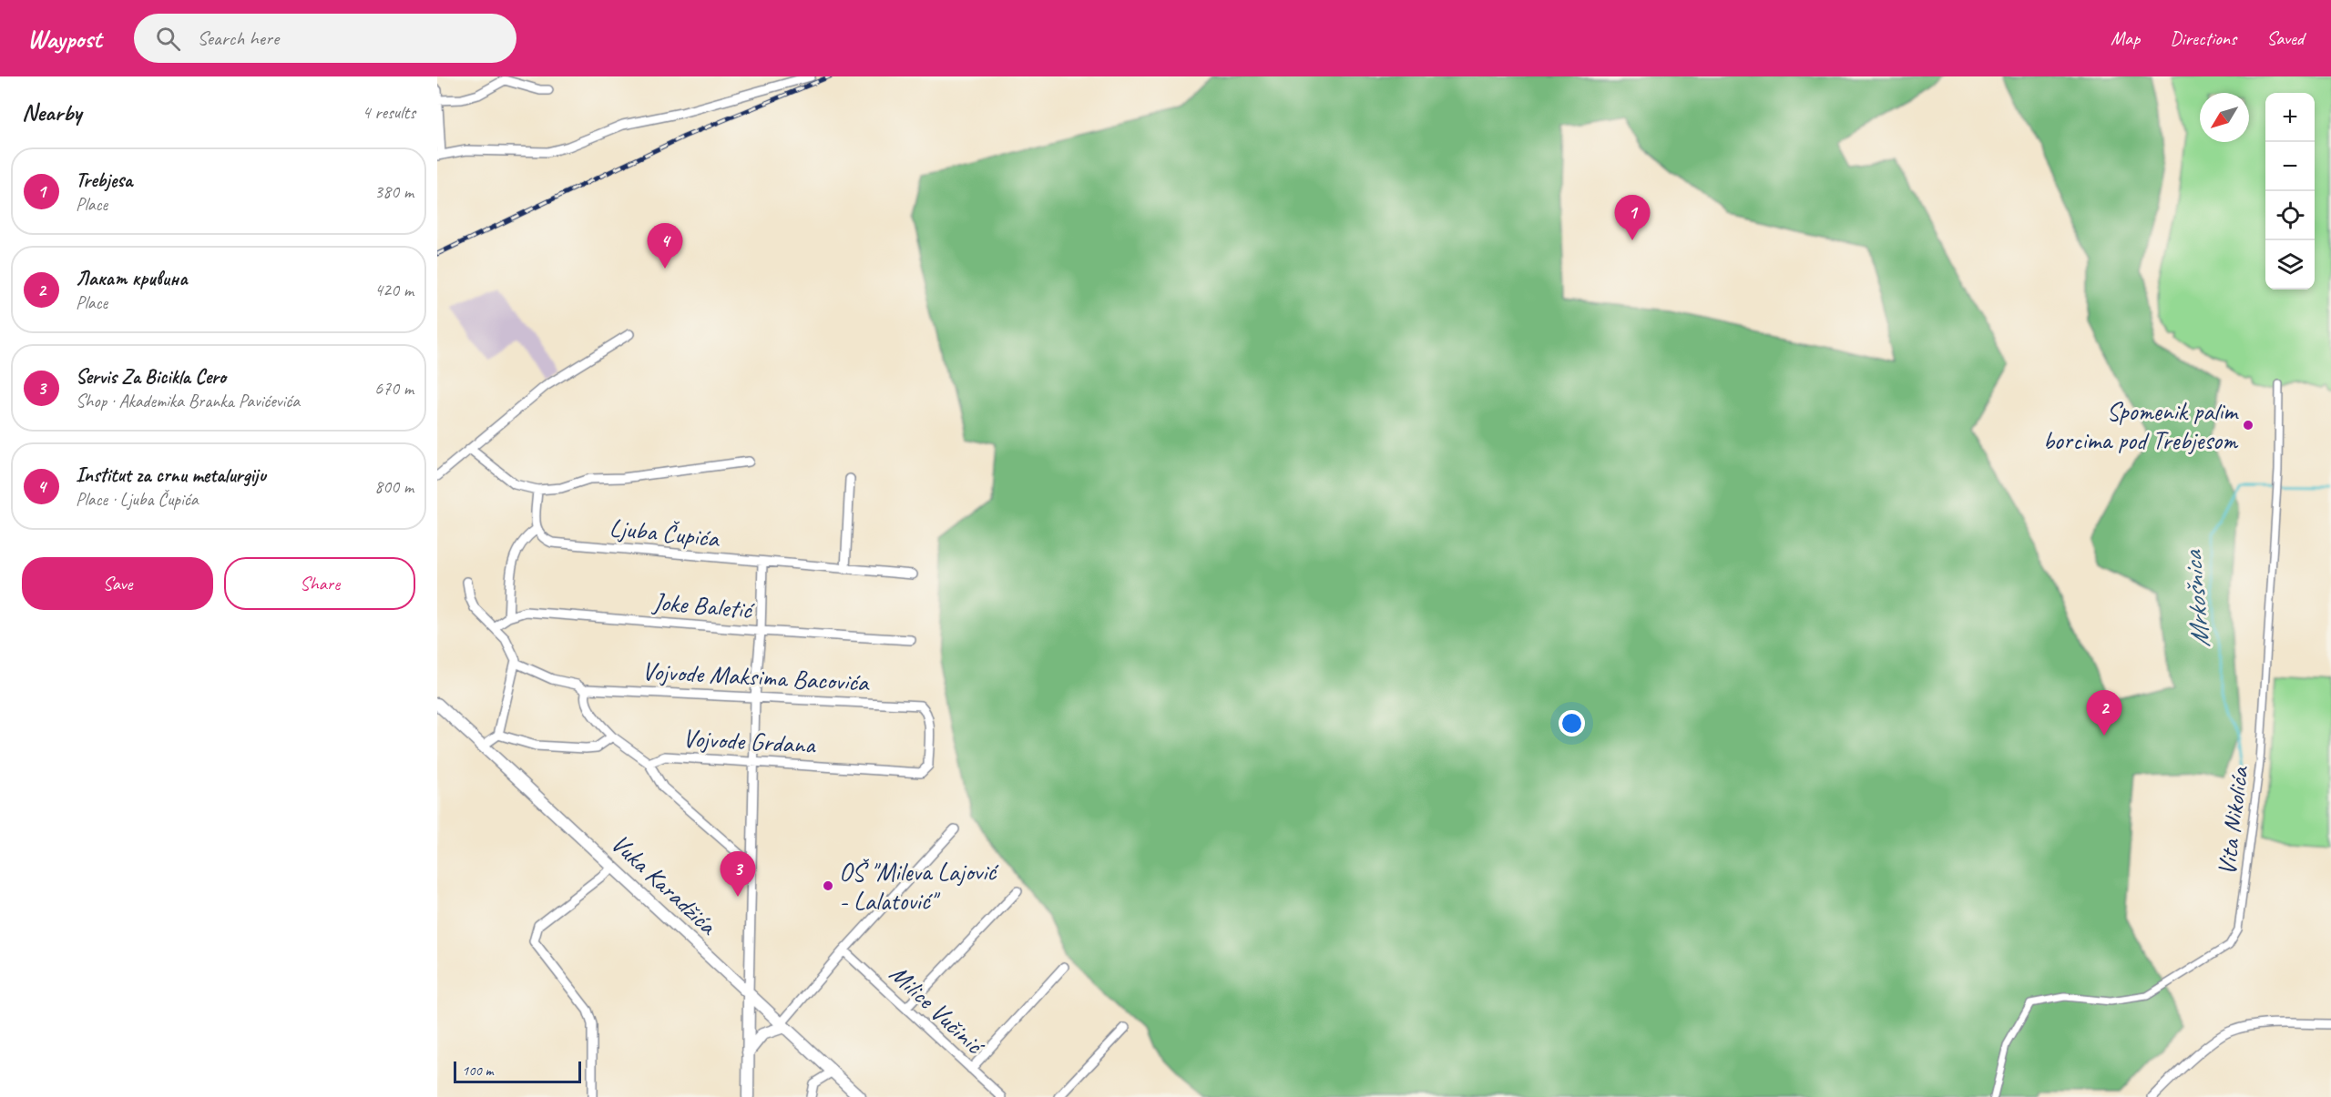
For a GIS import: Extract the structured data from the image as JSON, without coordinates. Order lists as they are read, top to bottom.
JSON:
{
  "streets": {
    "street": [
      "Ljuba Čupića",
      "Joke Baletić",
      "Vojvode Maksima Bacovića",
      "Vojvode Grdana",
      "Vita Nikolića",
      "Vuka Karadžića",
      "Milice Vučinić"
    ]
  },
  "crossings": [
    ["Vojvode Maksima Bacovića", "Vojvode Grdana"]
  ],
  "water": ["Mrkošnica"],
  "places": ["Spomenik palim borcima pod Trebjesom", "OŠ \"Mileva Lajović - Lalatović\""],
  "scale_bar": "100 m",
  "north": "bottom left",
  "page": {
    "header": "Waypost",
    "search": "Search here",
    "nav": ["Map", "Directions", "Saved"],
    "heading": ["Nearby", "4 results"],
    "map_buttons": ["+", "−"],
    "list": [
      {
        "mark": "1",
        "name": "Trebjesa",
        "note": "Place",
        "value": "380 m"
      },
      {
        "mark": "2",
        "name": "Лакат кривина",
        "note": "Place",
        "value": "420 m"
      },
      {
        "mark": "3",
        "name": "Servis Za Bicikla Cero",
        "note": "Shop · Akademika Branka Pavićevića",
        "value": "670 m"
      },
      {
        "mark": "4",
        "name": "Institut za crnu metalurgiju",
        "note": "Place · Ljuba Čupića",
        "value": "800 m"
      }
    ],
    "pins": [
      "1",
      "4",
      "2",
      "3"
    ],
    "buttons": ["Save", "Share"],
    "scale": "100 m"
  }
}
